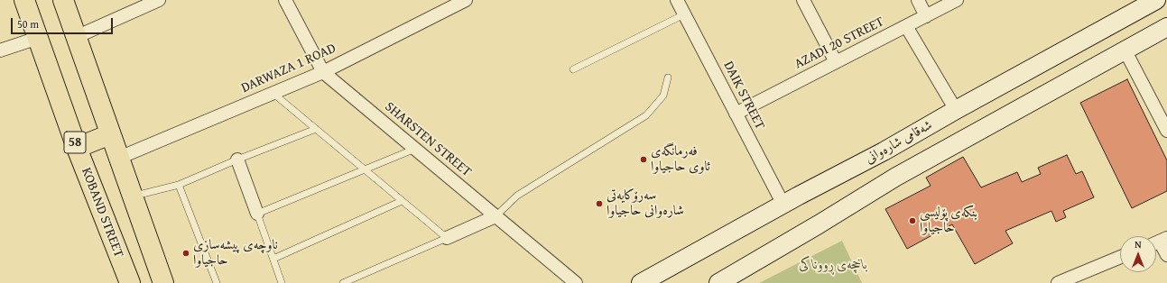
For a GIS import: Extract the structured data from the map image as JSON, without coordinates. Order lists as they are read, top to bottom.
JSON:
{
  "streets": {
    "main road": ["58", "شەقامی شارەوانی", "KOBAND STREET"],
    "street": [
      "AZADI 20 STREET",
      "DARWAZA 1 ROAD",
      "DAIK STREET",
      "SHARSTEN STREET"
    ]
  },
  "crossings": [
    ["AZADI 20 STREET", "DAIK STREET"],
    ["DARWAZA 1 ROAD", "SHARSTEN STREET"],
    ["DAIK STREET", "شەقامی شارەوانی"]
  ],
  "parks": ["باخچەی ڕووناکی"],
  "places": [
    "فەرمانگەی ئاوی حاجیاوا",
    "سەرۆکایەتی شارەوانی حاجیاوا",
    "بنکەی پۆلیسی حاجیاوا",
    "ناوچەی پیشەسازی حاجیاوا"
  ],
  "scale_bar": "50 m",
  "north": "top"
}
